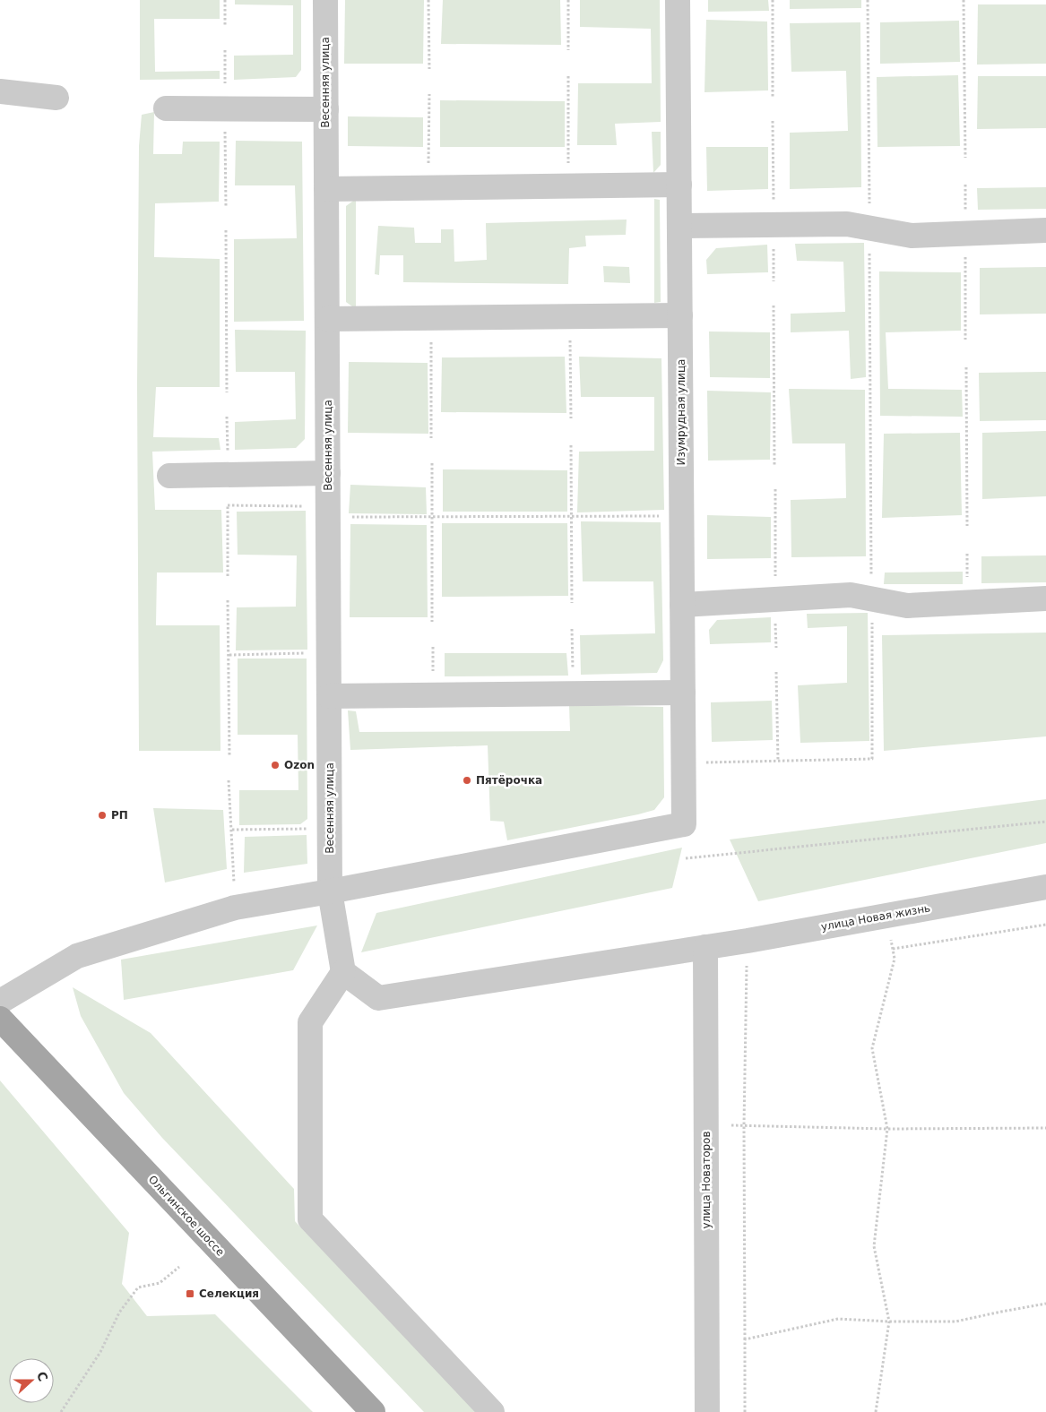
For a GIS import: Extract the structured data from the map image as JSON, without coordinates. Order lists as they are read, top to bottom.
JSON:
{
  "streets": {
    "main road": ["Ольгинское шоссе"],
    "street": [
      "Весенняя улица",
      "Изумрудная улица",
      "улица Новая жизнь",
      "улица Новаторов"
    ]
  },
  "crossings": [
    ["Весенняя улица", "Изумрудная улица"],
    ["Весенняя улица", "улица Новая жизнь"],
    ["улица Новая жизнь", "улица Новаторов"]
  ],
  "places": {
    "other": ["Ozon", "Пятёрочка", "РП"],
    "transit": ["Селекция"]
  },
  "north": "right"
}
